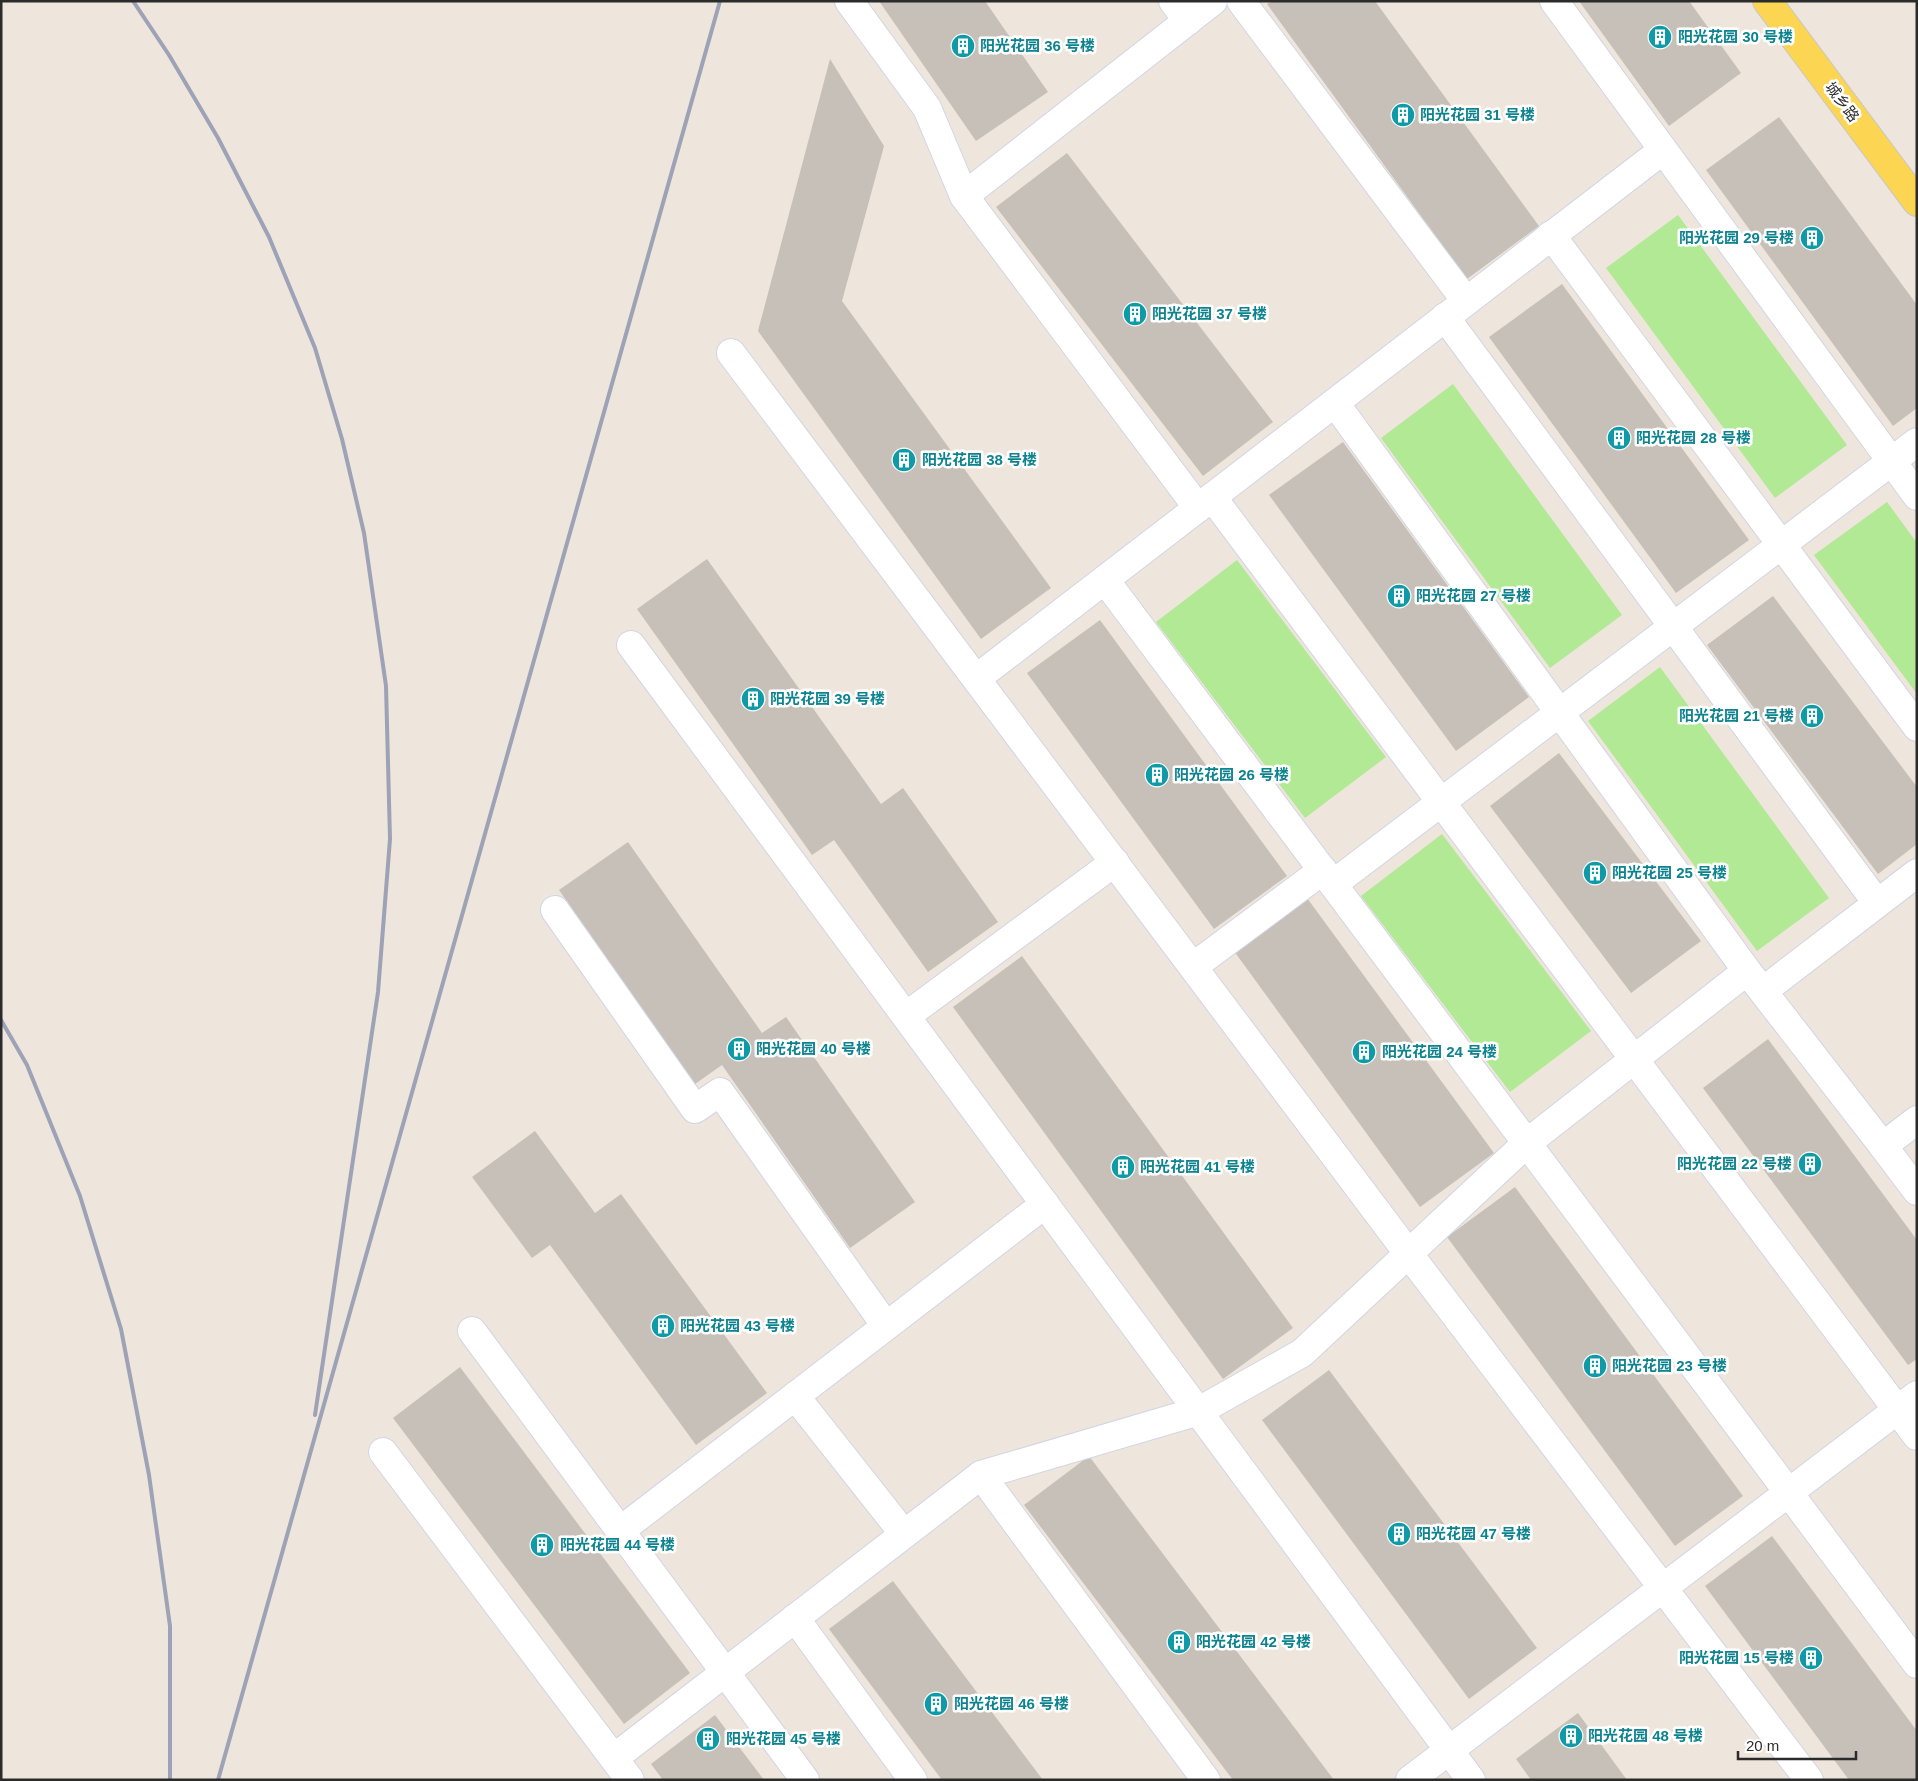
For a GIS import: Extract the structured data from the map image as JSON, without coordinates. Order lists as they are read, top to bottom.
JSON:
{
  "streets": {
    "main road": ["城乡路"]
  },
  "places": {
    "building": [
      "阳光花园 30 号楼",
      "阳光花园 36 号楼",
      "阳光花园 31 号楼",
      "阳光花园 29 号楼",
      "阳光花园 37 号楼",
      "阳光花园 28 号楼",
      "阳光花园 38 号楼",
      "阳光花园 27 号楼",
      "阳光花园 39 号楼",
      "阳光花园 21 号楼",
      "阳光花园 26 号楼",
      "阳光花园 25 号楼",
      "阳光花园 40 号楼",
      "阳光花园 24 号楼",
      "阳光花园 22 号楼",
      "阳光花园 41 号楼",
      "阳光花园 43 号楼",
      "阳光花园 23 号楼",
      "阳光花园 47 号楼",
      "阳光花园 44 号楼",
      "阳光花园 42 号楼",
      "阳光花园 15 号楼",
      "阳光花园 46 号楼",
      "阳光花园 48 号楼",
      "阳光花园 45 号楼"
    ]
  },
  "scale_bar": "20 m"
}
